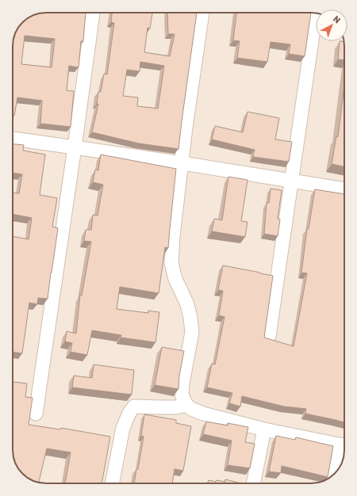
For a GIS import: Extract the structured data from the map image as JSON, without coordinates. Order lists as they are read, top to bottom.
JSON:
{
  "north": "top right"
}
